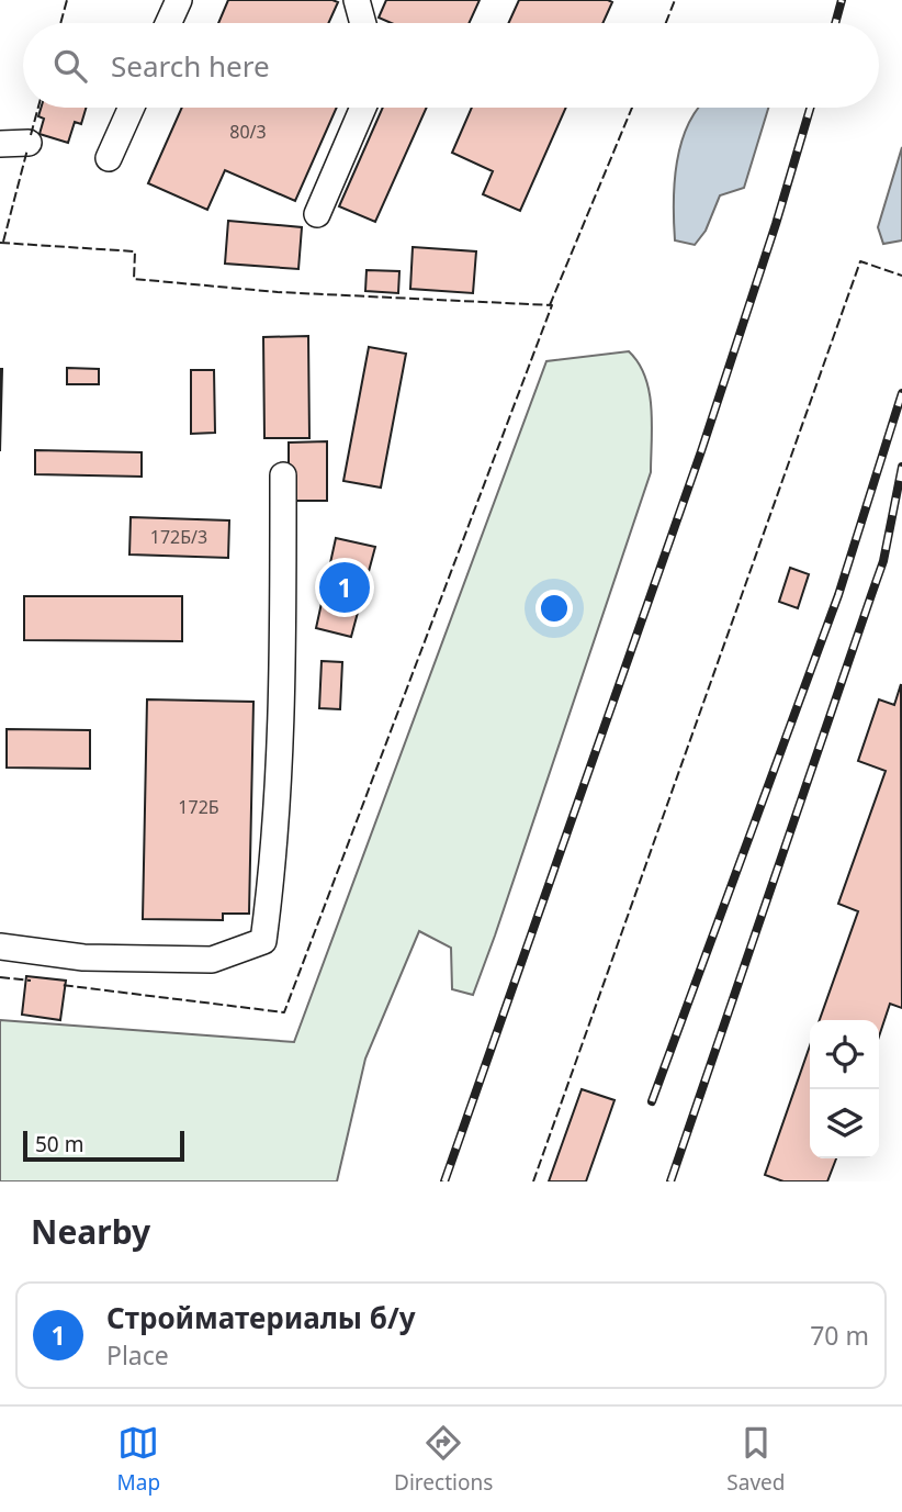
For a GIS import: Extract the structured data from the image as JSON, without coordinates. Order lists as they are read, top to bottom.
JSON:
{
  "house_numbers": ["80/3", "172Б/3", "172Б"],
  "scale_bar": "50 m",
  "page": {
    "search": "Search here",
    "pins": "1",
    "scale": "50 m",
    "heading": "Nearby",
    "list": [
      {
        "mark": "1",
        "name": "Стройматериалы б/у",
        "note": "Place",
        "value": "70 m"
      }
    ],
    "nav": ["Map", "Directions", "Saved"]
  }
}
